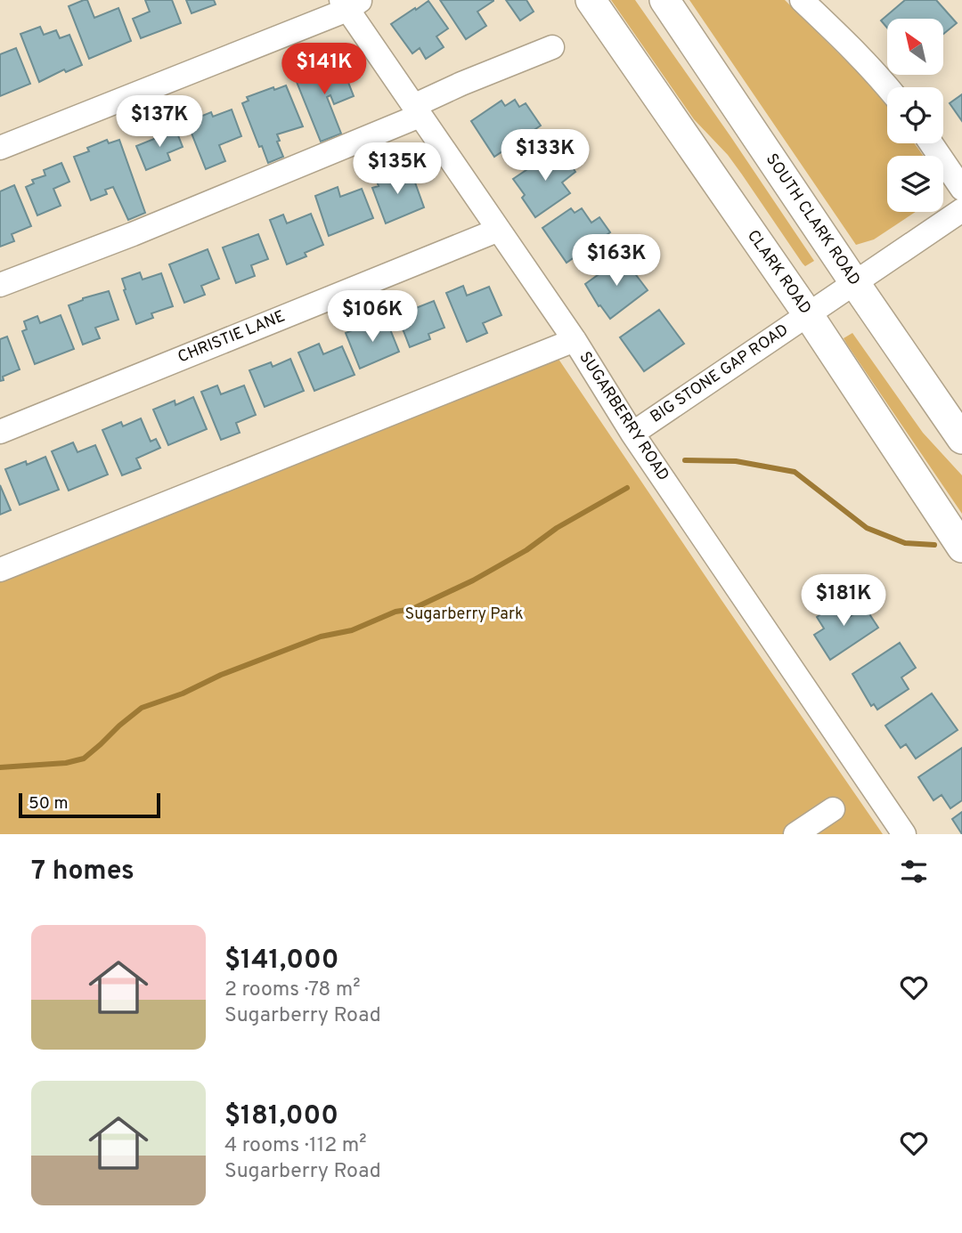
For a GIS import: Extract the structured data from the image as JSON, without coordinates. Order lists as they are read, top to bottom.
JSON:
{
  "streets": {
    "main road": ["SOUTH CLARK ROAD", "CLARK ROAD"],
    "street": ["CHRISTIE LANE", "BIG STONE GAP ROAD", "SUGARBERRY ROAD"]
  },
  "crossings": [
    ["SOUTH CLARK ROAD", "BIG STONE GAP ROAD"],
    ["CLARK ROAD", "BIG STONE GAP ROAD"],
    ["CHRISTIE LANE", "SUGARBERRY ROAD"],
    ["BIG STONE GAP ROAD", "SUGARBERRY ROAD"]
  ],
  "parks": ["Sugarberry Park"],
  "scale_bar": "50 m",
  "north": "top left",
  "page": {
    "price": [
      "$141K",
      "$137K",
      "$133K",
      "$135K",
      "$163K",
      "$106K",
      "$181K"
    ],
    "scale": "50 m",
    "heading": "7 homes",
    "list": [
      {
        "name": "$141,000",
        "note": "2 rooms · 78 m² · Sugarberry Road"
      },
      {
        "name": "$181,000",
        "note": "4 rooms · 112 m² · Sugarberry Road"
      }
    ]
  }
}
